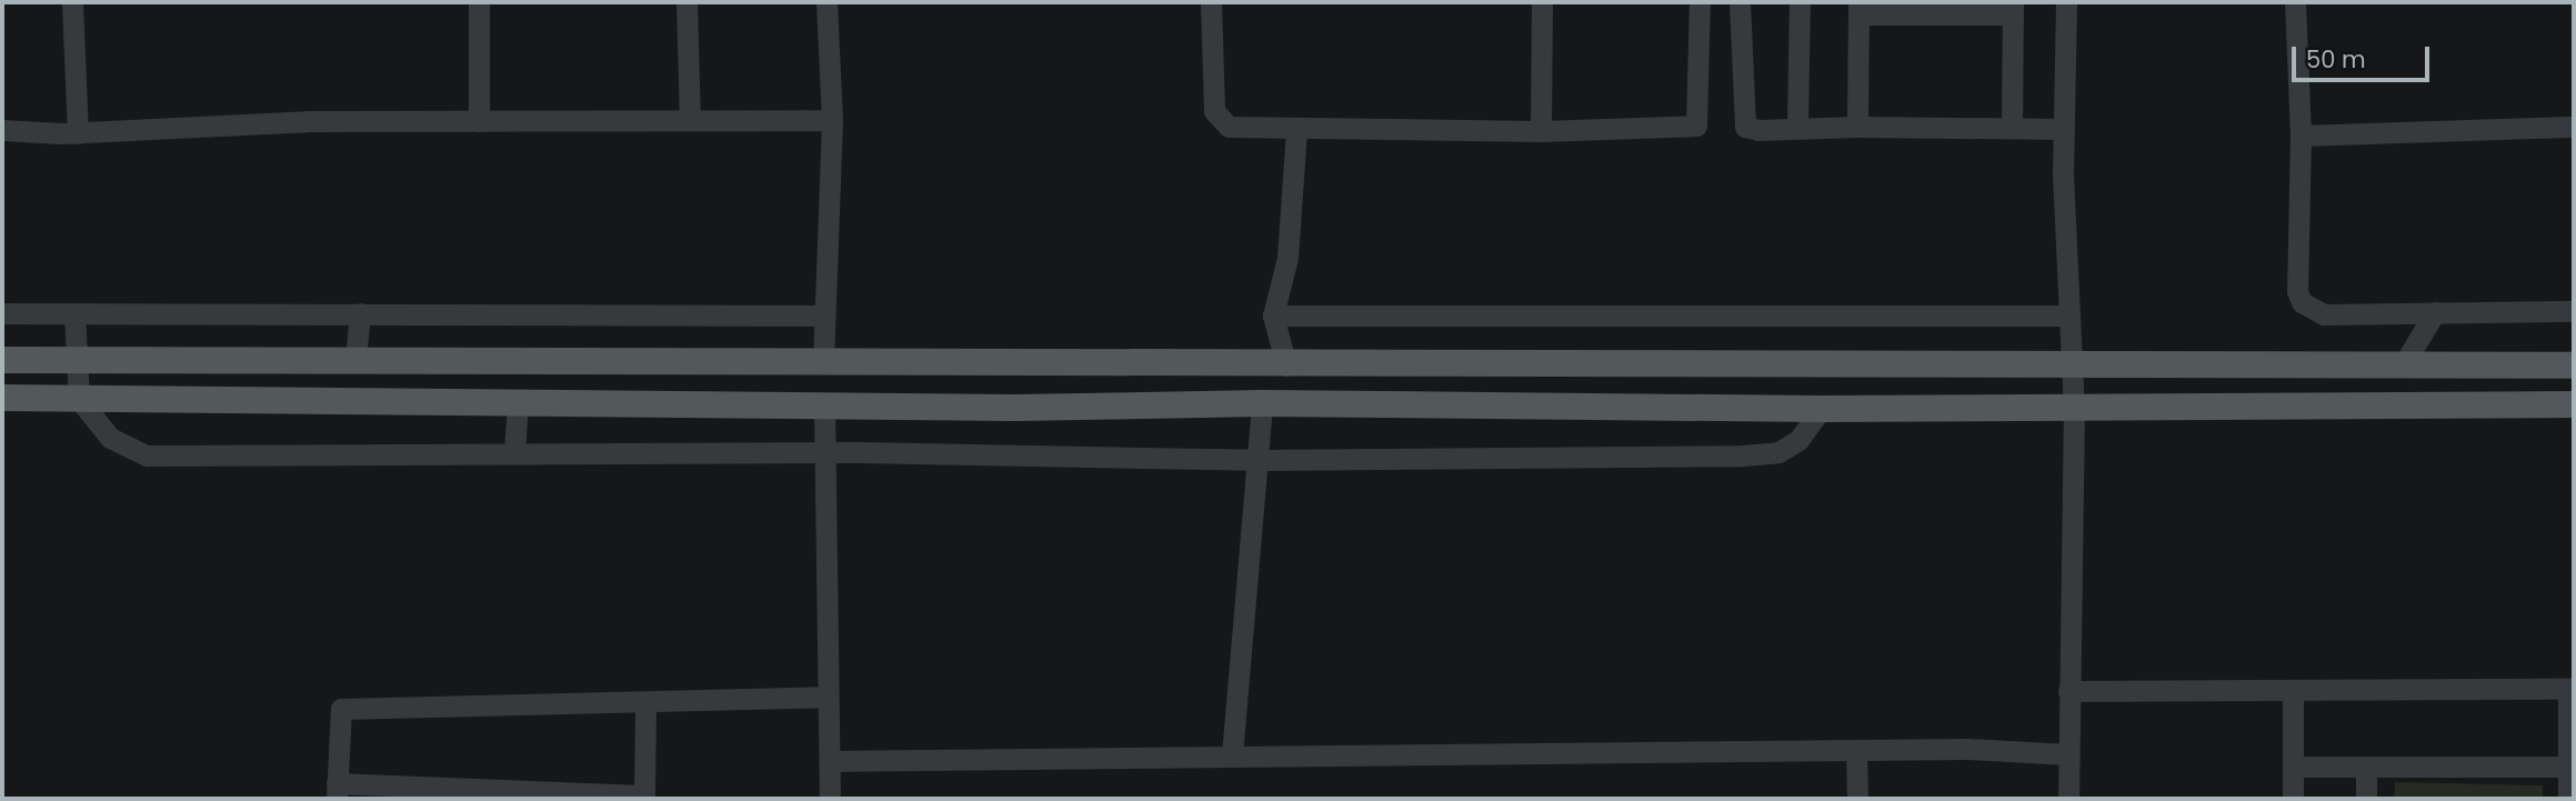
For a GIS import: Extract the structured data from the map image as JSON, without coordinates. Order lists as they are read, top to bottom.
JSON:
{
  "scale_bar": "50 m"
}
